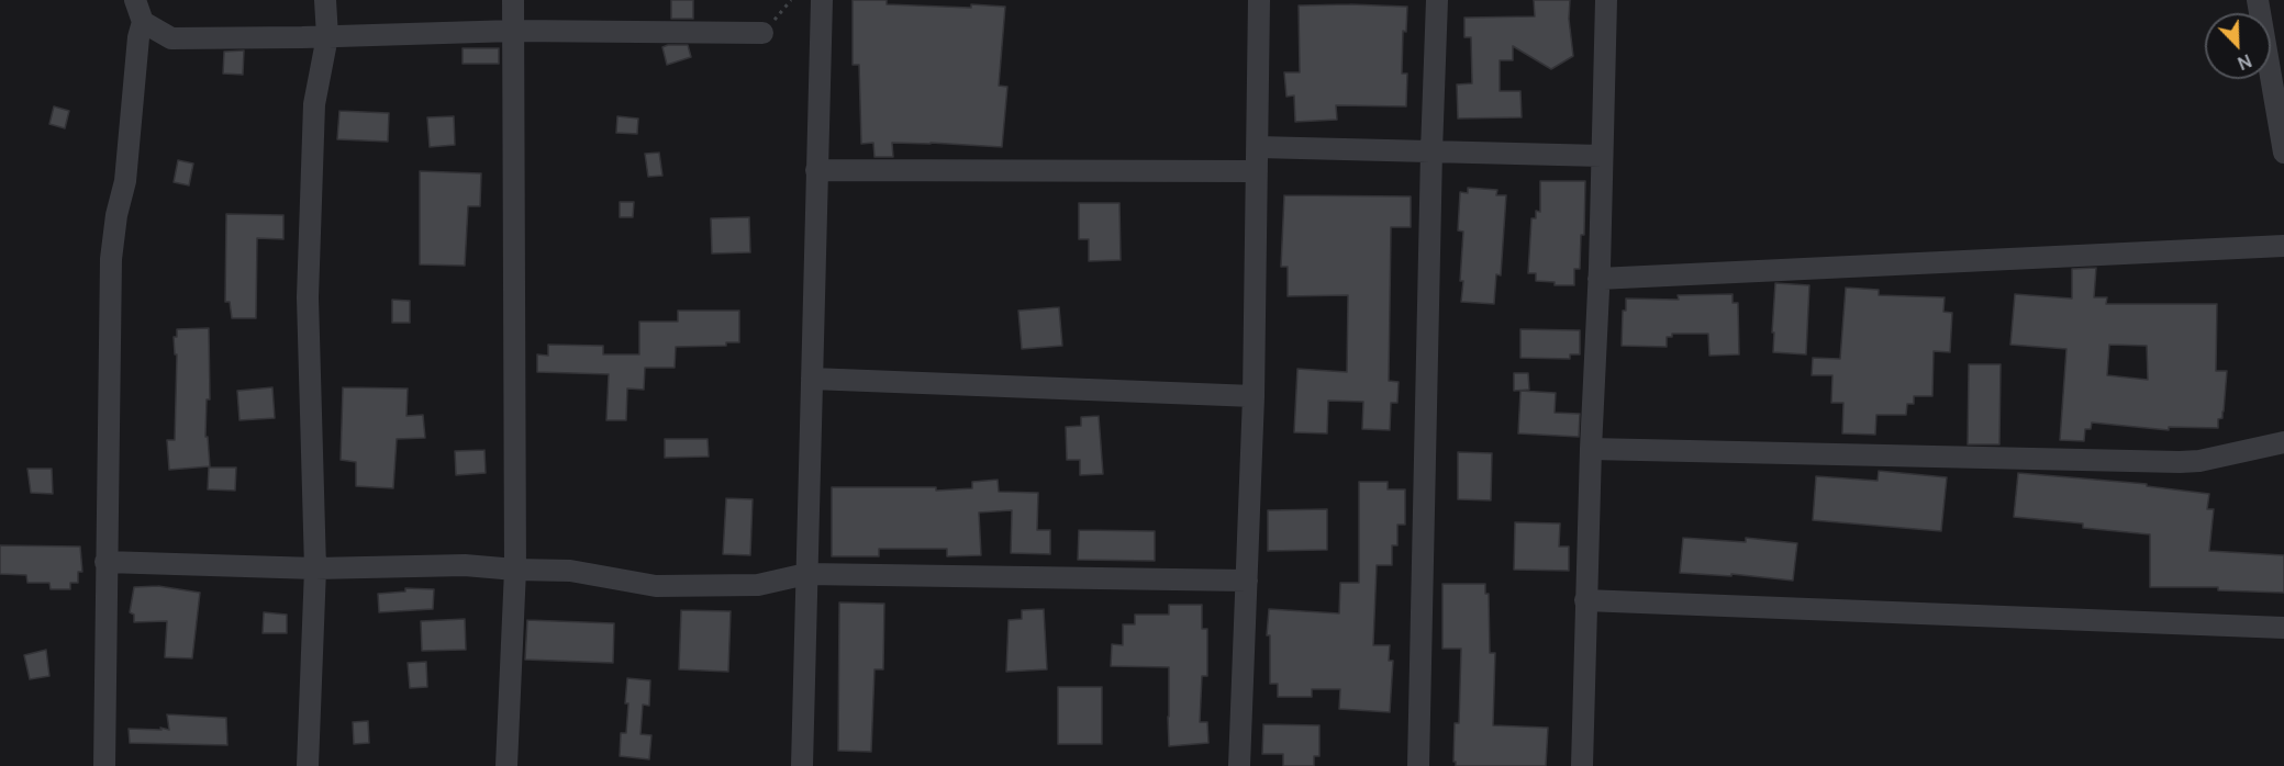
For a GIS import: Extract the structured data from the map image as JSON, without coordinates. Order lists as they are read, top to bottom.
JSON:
{
  "north": "bottom right"
}
